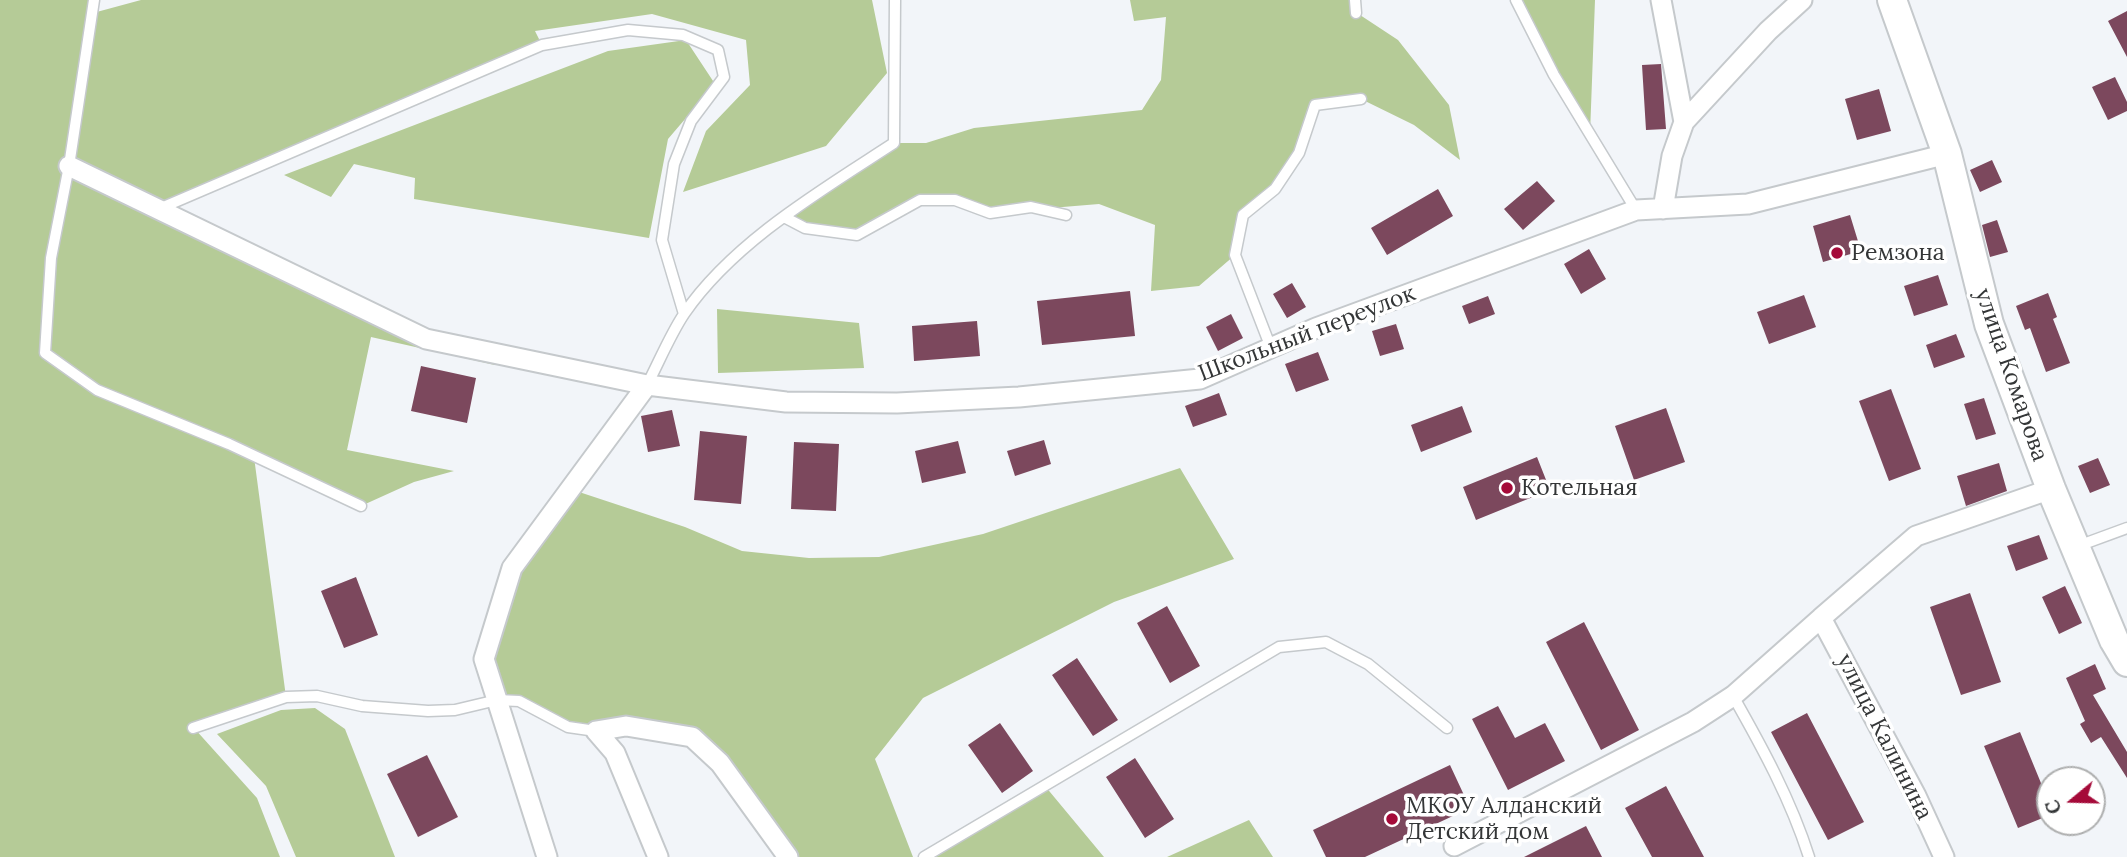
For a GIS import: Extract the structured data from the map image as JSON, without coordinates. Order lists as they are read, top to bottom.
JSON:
{
  "streets": {
    "street": ["Школьный переулок", "улица Комарова", "улица Калинина"]
  },
  "crossings": [
    ["Школьный переулок", "улица Комарова"]
  ],
  "places": ["Ремзона", "Котельная", "МКОУ Алданский Детский дом"],
  "north": "left"
}
